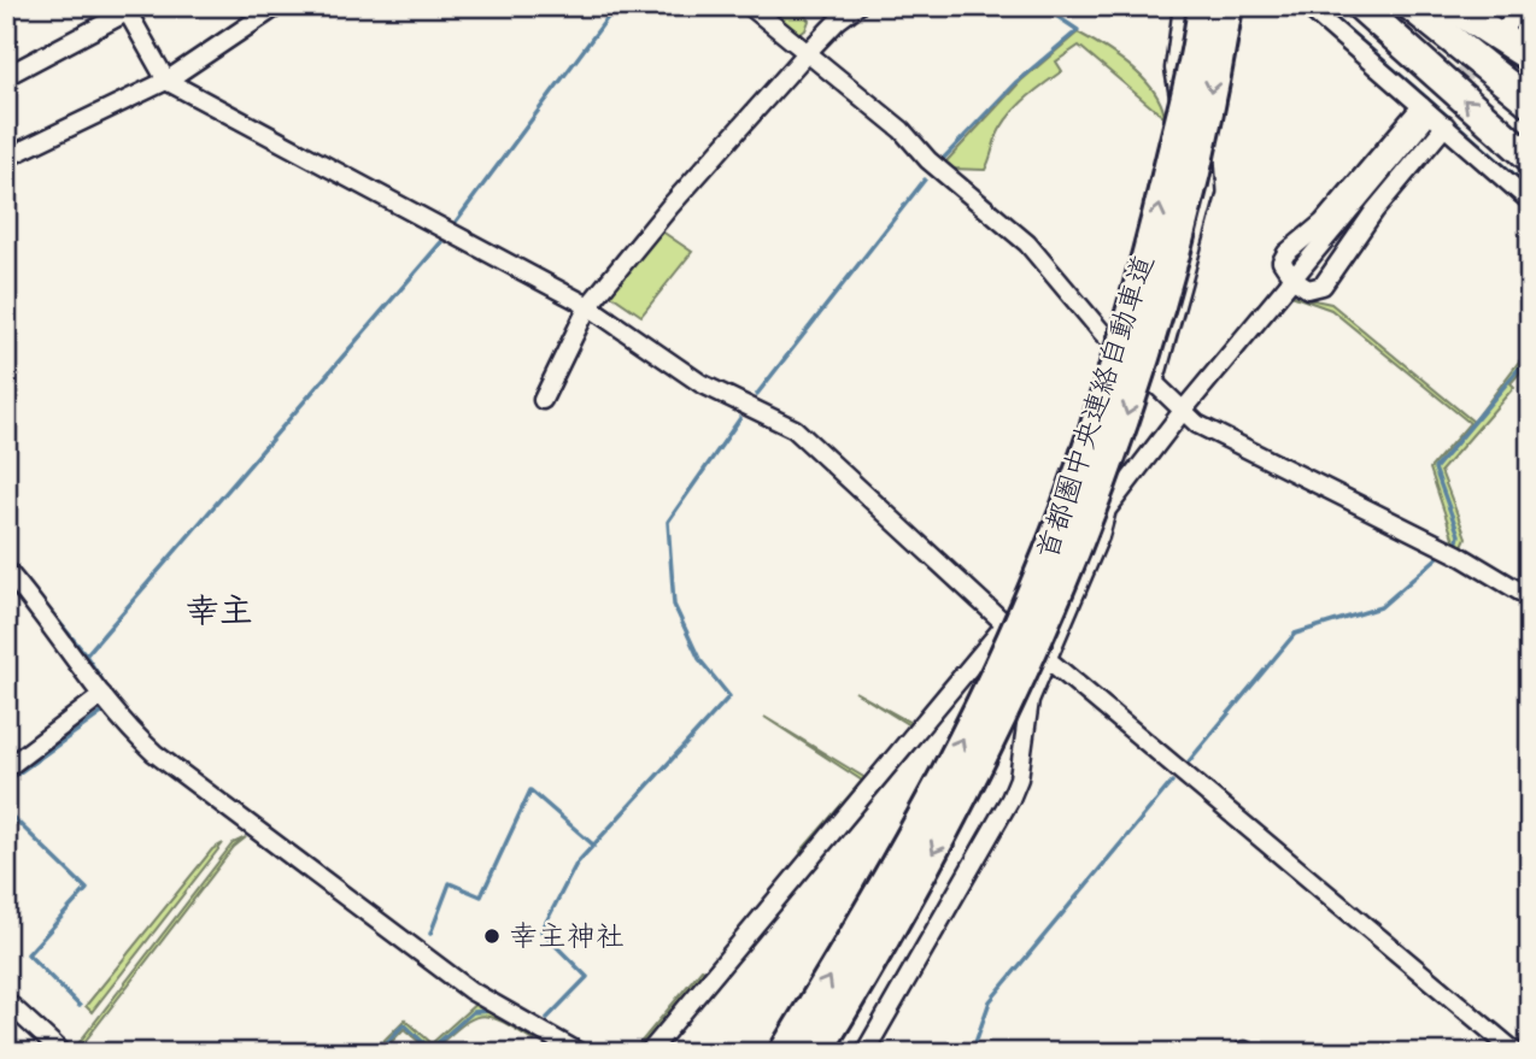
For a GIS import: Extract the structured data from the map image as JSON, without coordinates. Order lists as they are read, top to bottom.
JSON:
{
  "streets": {
    "highway": ["首都圏中央連絡自動車道"]
  },
  "districts": ["幸主"],
  "places": ["幸主神社"]
}
